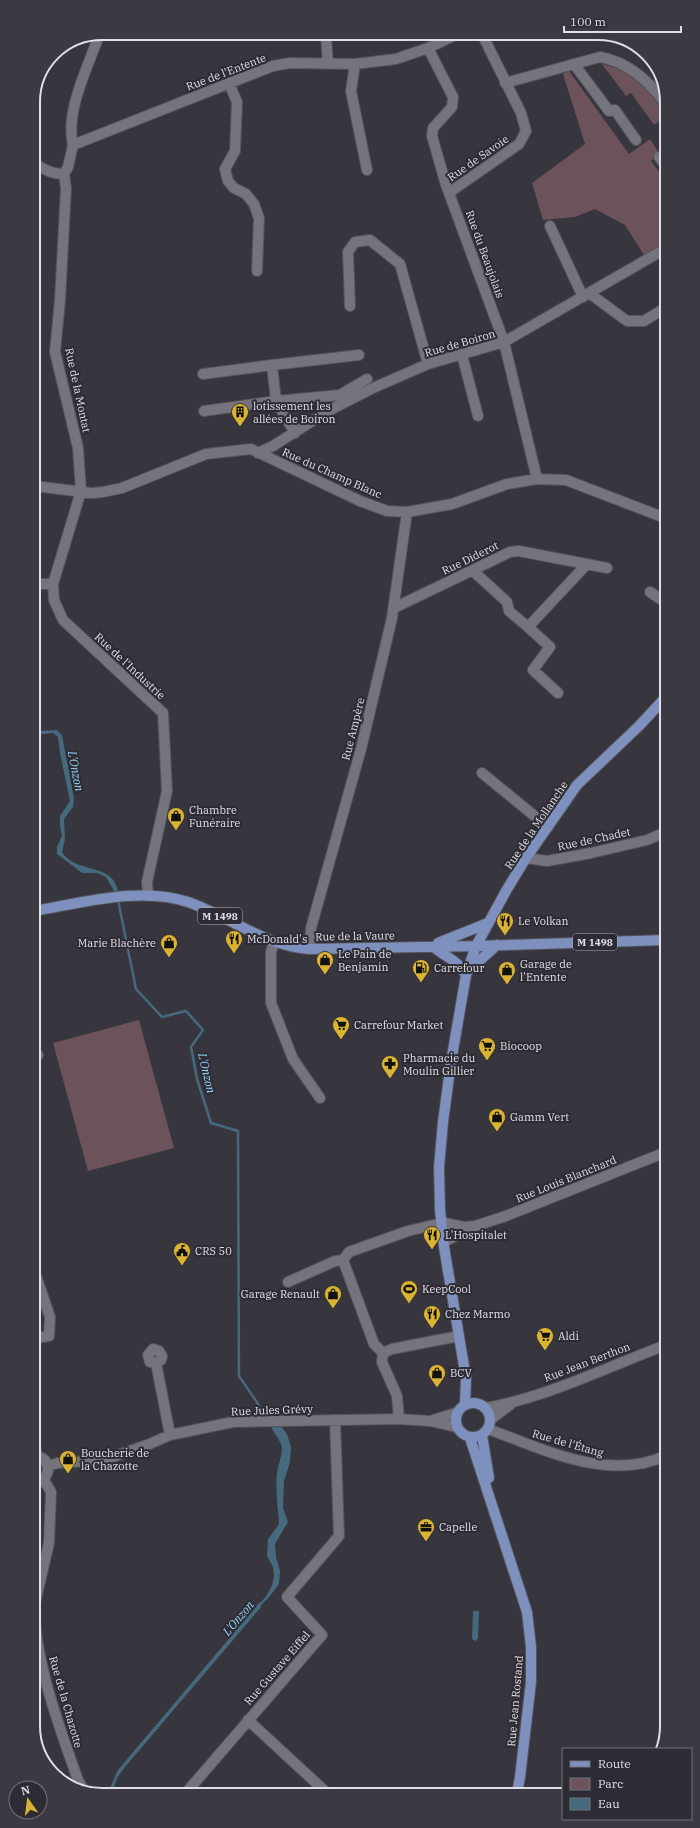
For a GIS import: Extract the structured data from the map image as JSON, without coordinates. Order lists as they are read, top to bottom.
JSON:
{
  "streets": {
    "main road": [
      "Rue de la Mollanche",
      "M 1498",
      "Rue de la Vaure",
      "Rue Jean Rostand"
    ],
    "street": [
      "Rue de l'Entente",
      "Rue de Savoie",
      "Rue du Beaujolais",
      "Rue de Boiron",
      "Rue de la Montat",
      "Rue du Champ Blanc",
      "Rue Diderot",
      "Rue de l'Industrie",
      "Rue Ampère",
      "Rue de Chadet",
      "Rue Louis Blanchard",
      "Rue Jean Berthon",
      "Rue Jules Grévy",
      "Rue de l'Étang",
      "Rue Gustave Eiffel",
      "Rue de la Chazotte"
    ]
  },
  "crossings": [
    ["Rue de l'Entente", "Rue du Beaujolais"],
    ["Rue de Savoie", "Rue du Beaujolais"],
    ["Rue du Beaujolais", "Rue de Boiron"],
    ["Rue du Beaujolais", "Rue du Champ Blanc"],
    ["Rue de Boiron", "Rue du Champ Blanc"],
    ["Rue de la Montat", "Rue du Champ Blanc"],
    ["Rue de la Montat", "Rue de l'Industrie"],
    ["Rue du Champ Blanc", "Rue de l'Industrie"],
    ["Rue du Champ Blanc", "Rue Ampère"],
    ["Rue Diderot", "Rue Ampère"],
    ["Rue de l'Industrie", "Rue de la Vaure"],
    ["Rue Ampère", "Rue de la Vaure"],
    ["Rue de la Mollanche", "Rue de Chadet"],
    ["Rue de la Mollanche", "M 1498"],
    ["Rue de la Mollanche", "Rue de la Vaure"],
    ["Rue de la Mollanche", "Rue Louis Blanchard"],
    ["Rue de la Mollanche", "Rue Jean Berthon"],
    ["Rue de la Mollanche", "Rue de l'Étang"],
    ["M 1498", "Rue de la Vaure"],
    ["Rue Jean Berthon", "Rue de l'Étang"],
    ["Rue Jules Grévy", "Rue Gustave Eiffel"]
  ],
  "water": ["L'Onzon"],
  "places": {
    "building": ["lotissement les allées de Boiron"],
    "shop": [
      "Chambre Funéraire",
      "Marie Blachère",
      "Le Pain de Benjamin",
      "Garage de l'Entente",
      "Gamm Vert",
      "Garage Renault",
      "BCV",
      "Boucherie de la Chazotte"
    ],
    "restaurant": [
      "Le Volkan",
      "McDonald's",
      "L'Hospitalet",
      "Chez Marmo"
    ],
    "fuel station": ["Carrefour"],
    "supermarket": ["Carrefour Market", "Biocoop", "Aldi"],
    "pharmacy": ["Pharmacie du Moulin Gillier"],
    "public building": ["CRS 50"],
    "sports": ["KeepCool"],
    "office": ["Capelle"]
  },
  "legend": ["Route", "Parc", "Eau"],
  "scale_bar": "100 m",
  "north": "top"
}
